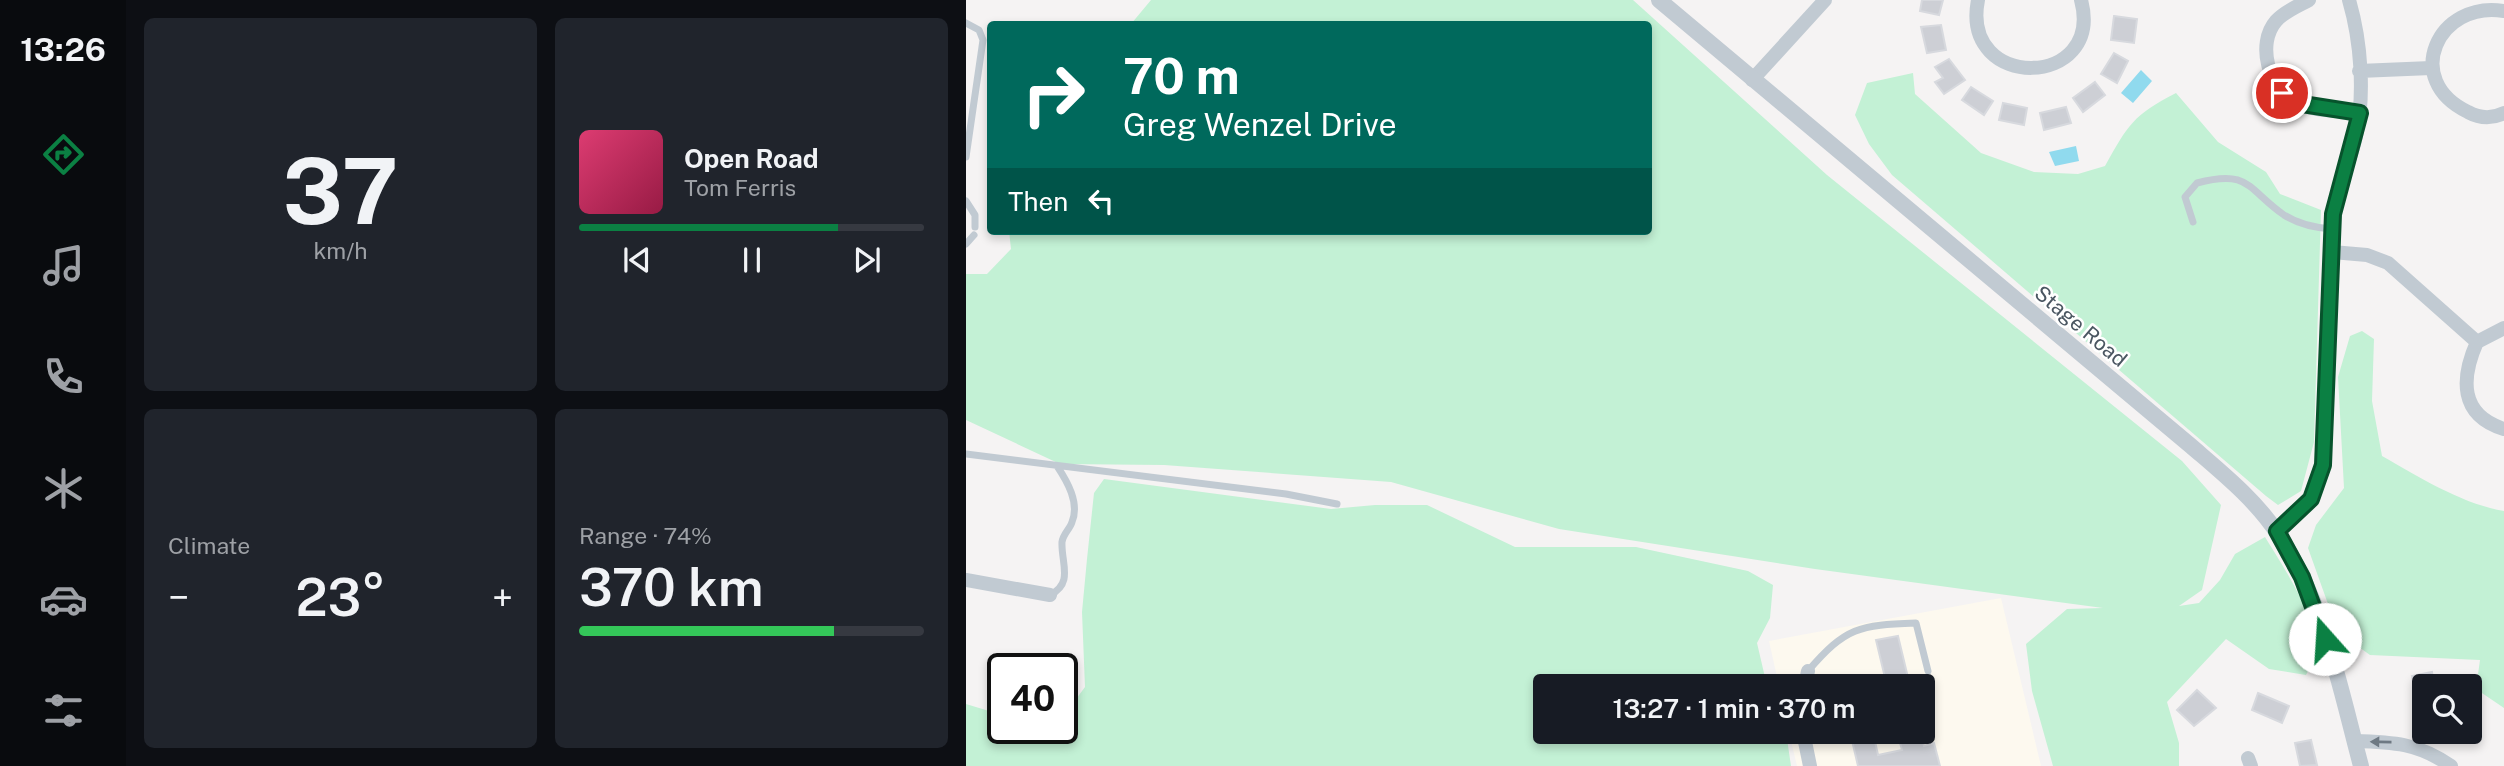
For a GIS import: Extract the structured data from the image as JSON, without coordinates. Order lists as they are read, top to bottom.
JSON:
{
  "streets": {
    "street": ["Stage Road"]
  },
  "page": {
    "tabs": "13:26",
    "tile": [
      ["37", "km/h"],
      "Climate",
      ["Range · 74%", "370 km"]
    ],
    "turn": ["70 m", "Greg Wenzel Drive"],
    "song": ["Open Road", "Tom Ferris"],
    "then": "Then",
    "heat": ["−", "23°", "+"],
    "limit": "40",
    "trip": "13:27 · 1 min · 370 m"
  }
}
